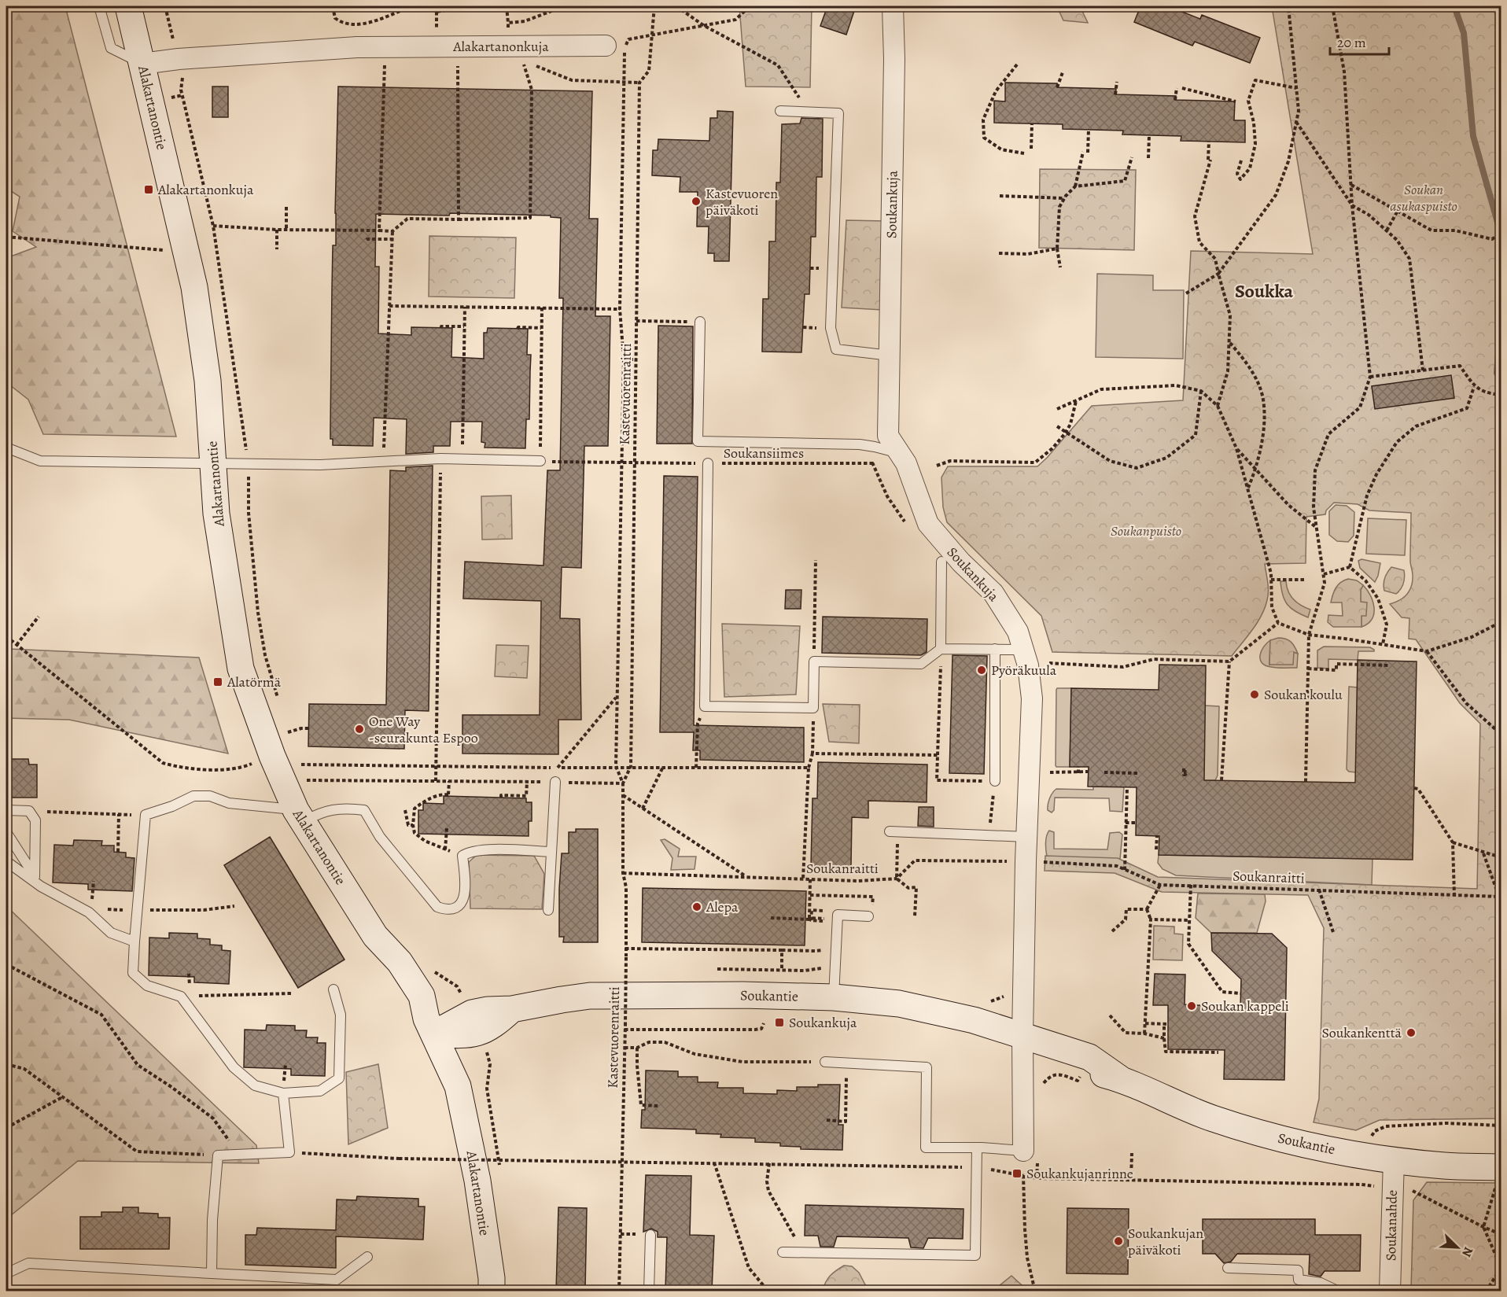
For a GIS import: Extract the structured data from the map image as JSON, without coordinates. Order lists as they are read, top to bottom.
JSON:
{
  "streets": {
    "street": [
      "Alakartanonkuja",
      "Alakartanontie",
      "Soukankuja",
      "Soukantie",
      "Soukanahde"
    ],
    "path": ["Kastevuorenraitti", "Soukansiimes", "Soukanraitti"]
  },
  "crossings": [
    ["Alakartanonkuja", "Alakartanontie"],
    ["Alakartanontie", "Soukantie"],
    ["Soukankuja", "Soukansiimes"],
    ["Soukankuja", "Soukantie"],
    ["Kastevuorenraitti", "Soukansiimes"],
    ["Kastevuorenraitti", "Soukanraitti"],
    ["Soukantie", "Soukanahde"]
  ],
  "districts": ["Soukka"],
  "parks": ["Soukan asukaspuisto", "Soukanpuisto"],
  "places": {
    "transit": [
      "Alakartanonkuja",
      "Alatörmä",
      "Soukankuja",
      "Soukankujanrinne"
    ],
    "other": [
      "Kastevuoren päiväkoti",
      "Pyöräkuula",
      "Soukan koulu",
      "One Way -seurakunta Espoo",
      "Alepa",
      "Soukan kappeli",
      "Soukankenttä",
      "Soukankujan päiväkoti"
    ]
  },
  "scale_bar": "20 m",
  "north": "bottom right"
}
